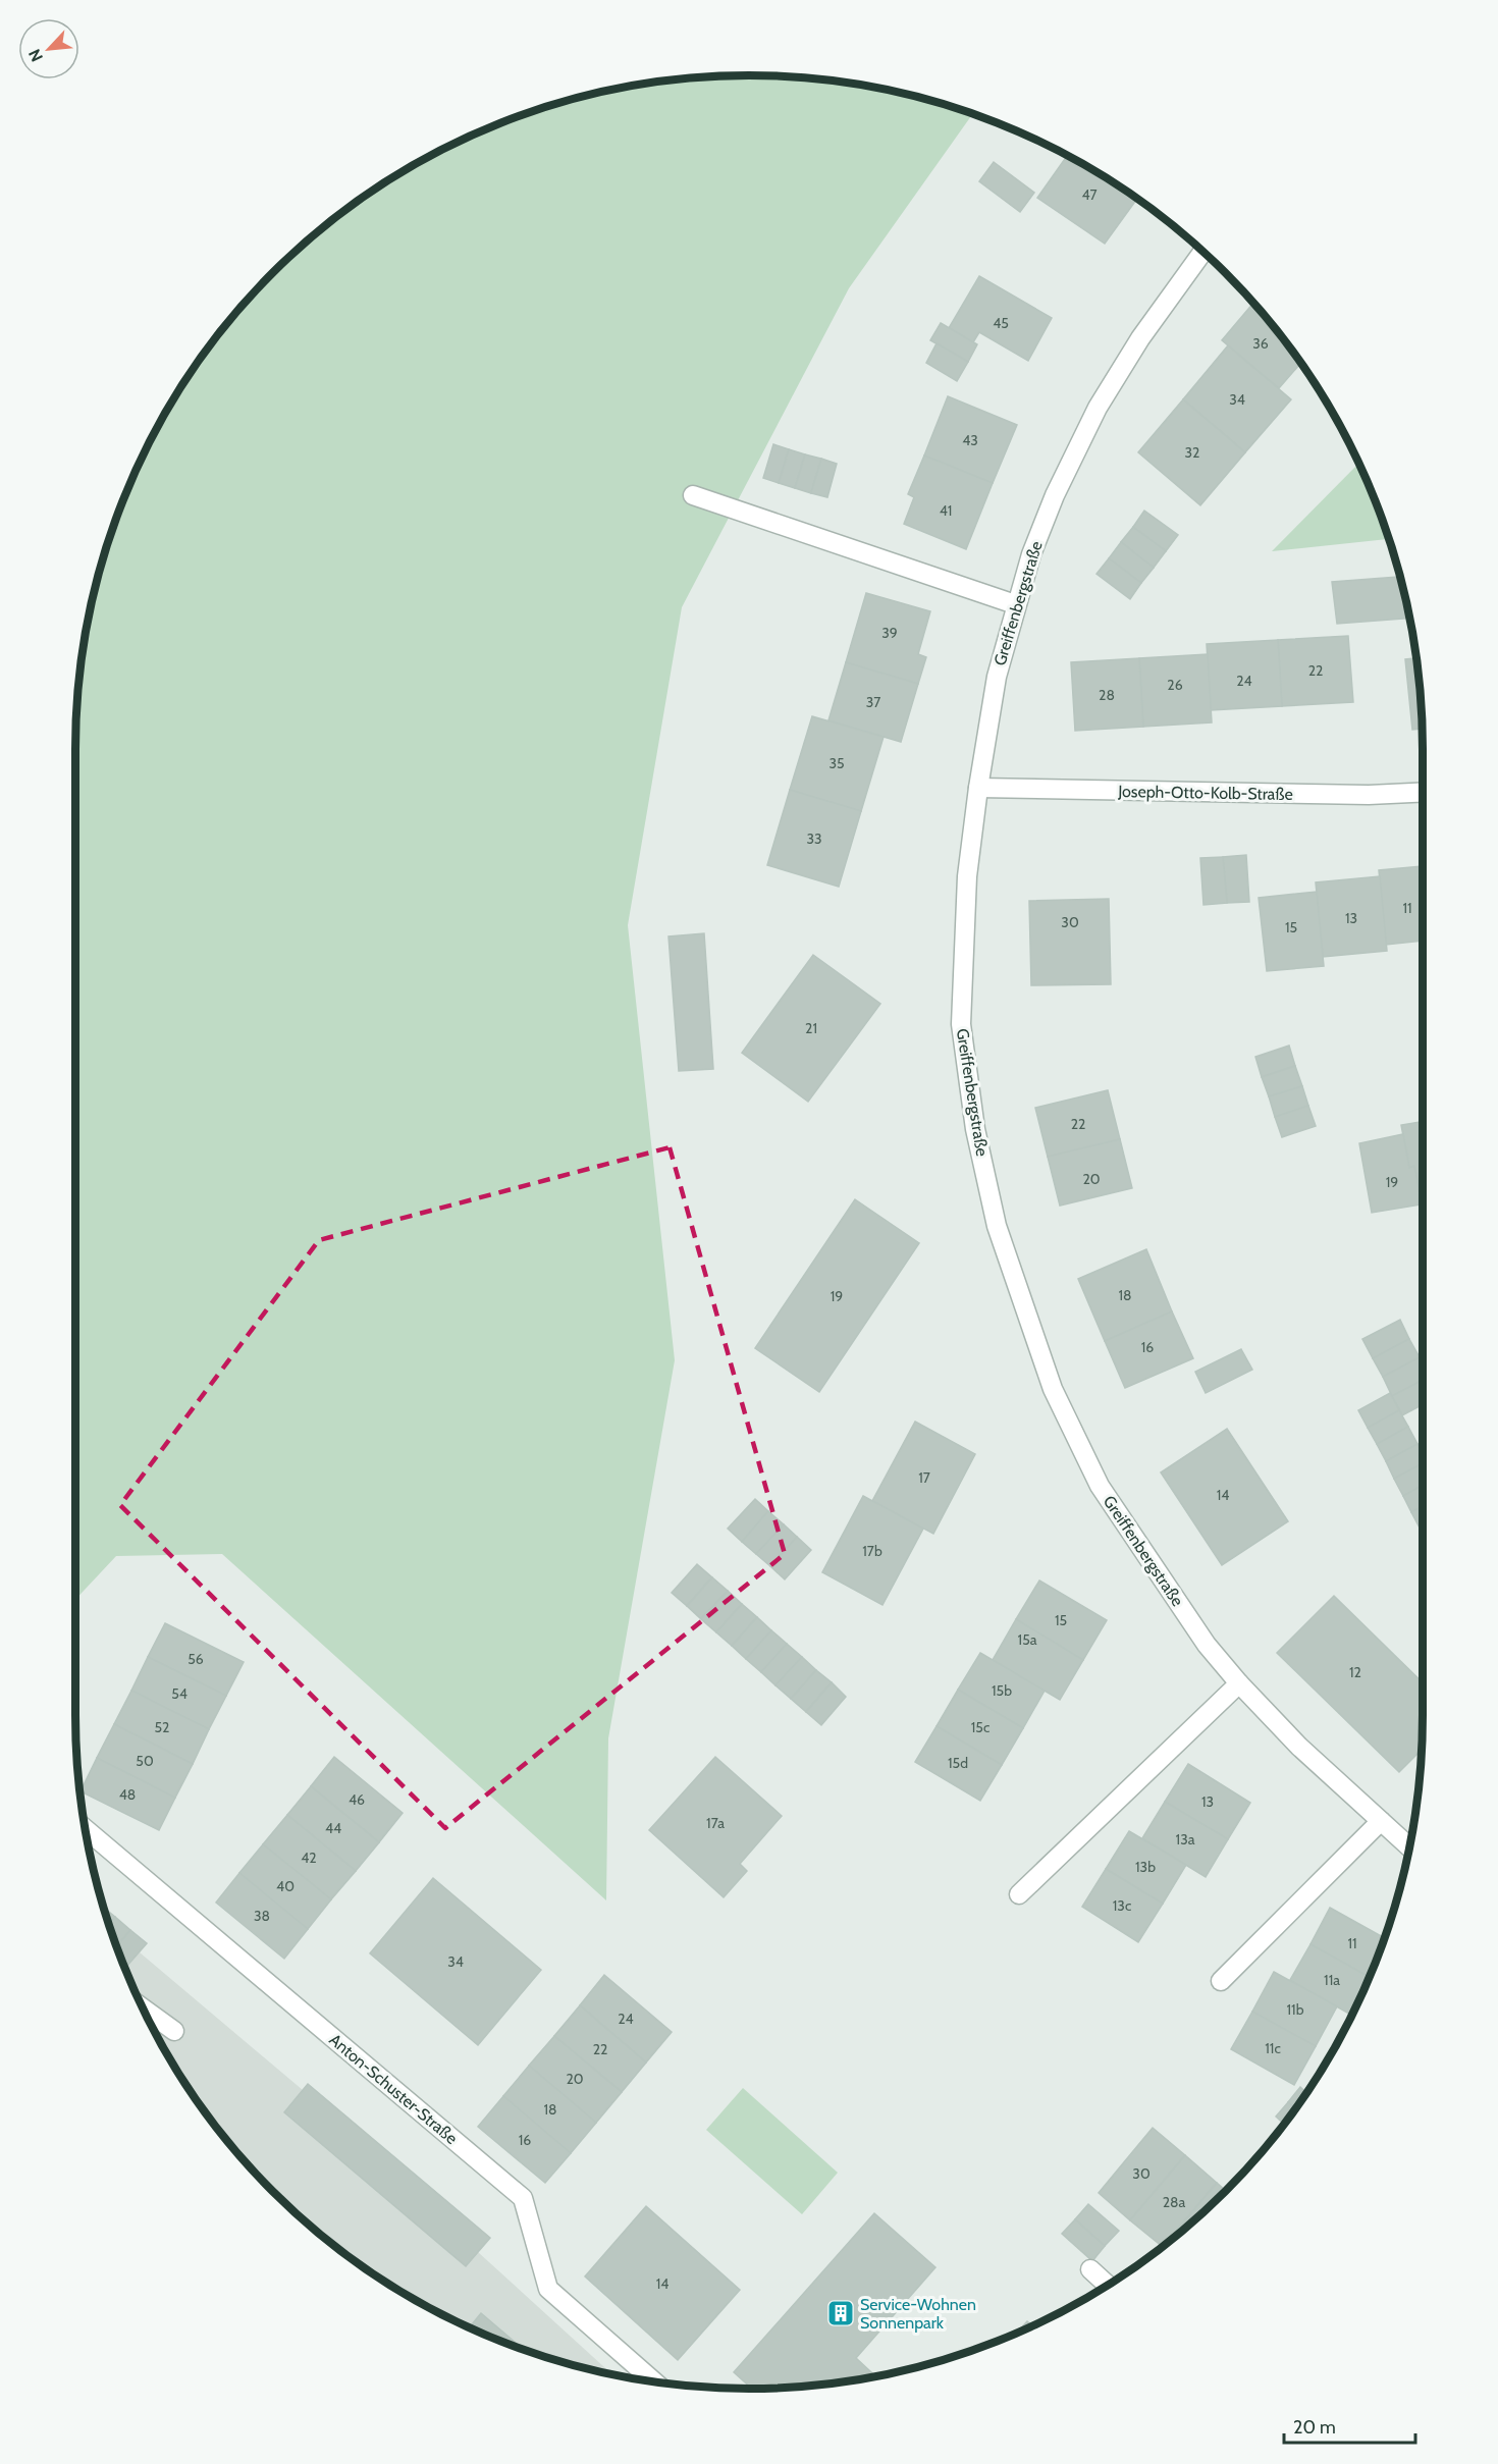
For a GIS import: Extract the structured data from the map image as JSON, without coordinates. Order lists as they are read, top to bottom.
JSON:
{
  "streets": {
    "street": ["Greiffenbergstraße", "Joseph-Otto-Kolb-Straße", "Anton-Schuster-Straße"]
  },
  "crossings": [
    ["Greiffenbergstraße", "Joseph-Otto-Kolb-Straße"]
  ],
  "places": {
    "building": ["Service-Wohnen Sonnenpark"]
  },
  "house_numbers": [
    "47",
    "45",
    "36",
    "34",
    "43",
    "32",
    "41",
    "39",
    "22",
    "24",
    "26",
    "28",
    "37",
    "35",
    "33",
    "11",
    "13",
    "30",
    "15",
    "21",
    "22",
    "20",
    "19",
    "18",
    "19",
    "16",
    "17",
    "14",
    "17b",
    "15",
    "15a",
    "56",
    "12",
    "15b",
    "54",
    "52",
    "15c",
    "50",
    "15d",
    "48",
    "46",
    "13",
    "17a",
    "44",
    "13a",
    "42",
    "13b",
    "40",
    "13c",
    "38",
    "11",
    "34",
    "11a",
    "11b",
    "24",
    "11c",
    "22",
    "20",
    "18",
    "16",
    "30",
    "28a",
    "14"
  ],
  "scale_bar": "20 m",
  "north": "bottom left"
}
